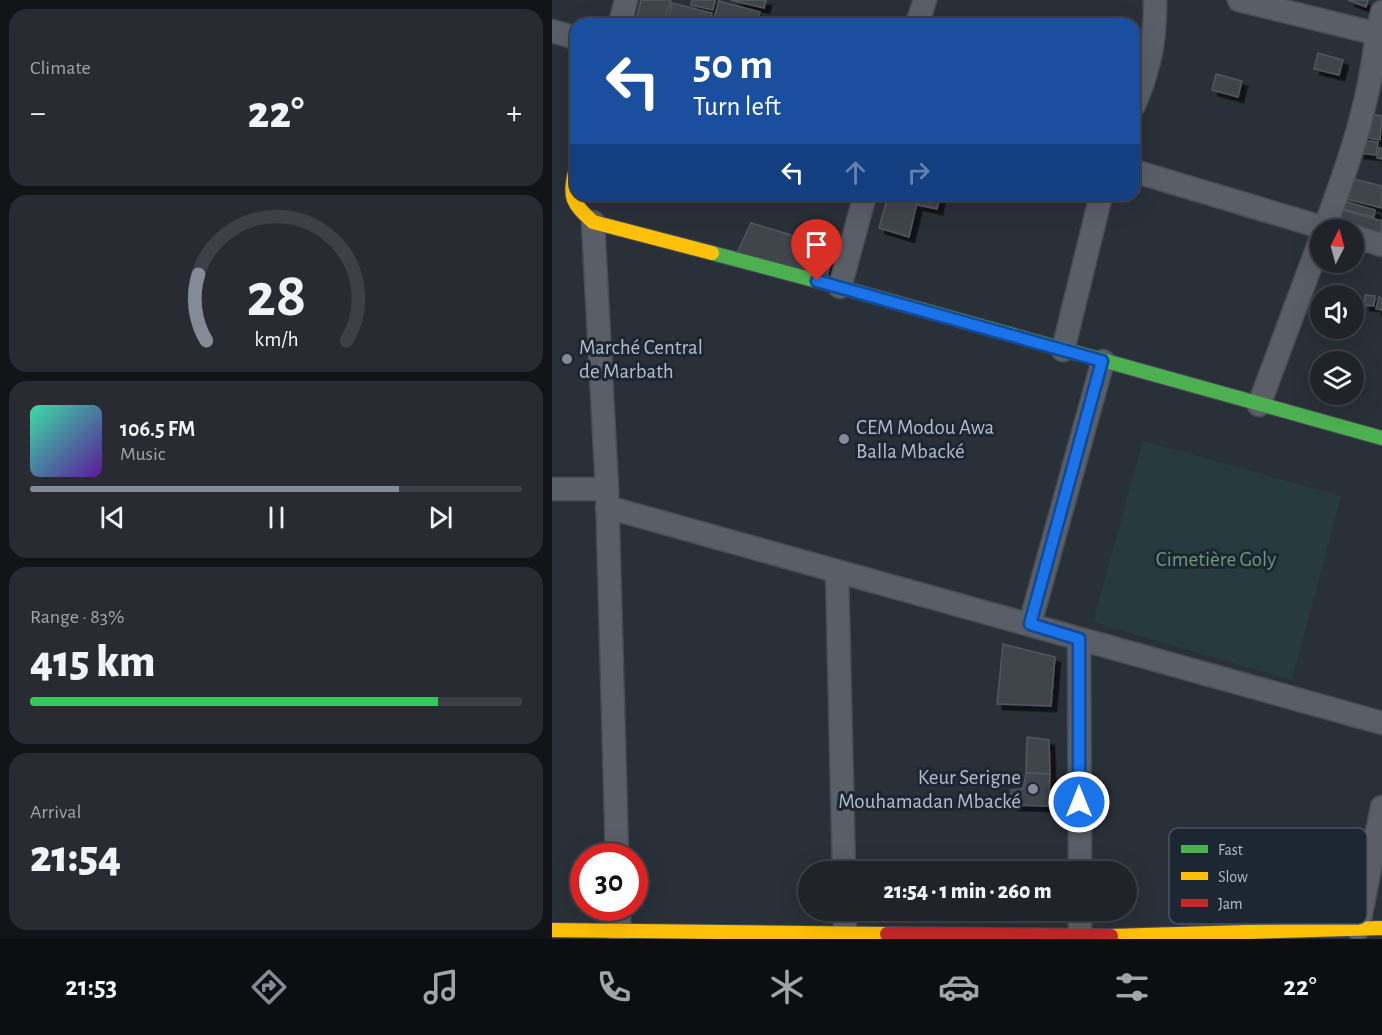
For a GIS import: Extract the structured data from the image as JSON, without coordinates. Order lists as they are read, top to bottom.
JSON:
{
  "parks": ["Cimetière Goly"],
  "places": ["Marché Central de Marbath", "CEM Modou Awa Balla Mbacké", "Keur Serigne Mouhamadan Mbacké"],
  "legend": ["Fast", "Slow", "Jam"],
  "north": "top",
  "page": {
    "tile": [
      "Climate",
      ["Range · 83%", "415 km"],
      ["Arrival", "21:54"]
    ],
    "turn": ["50 m", "Turn left"],
    "heat": ["−", "22°", "+"],
    "song": ["106.5 FM", "Music"],
    "limit": "30",
    "trip": "21:54 · 1 min · 260 m",
    "tabs": ["21:53", "22°"],
    "gauge": ["28", "km/h"]
  }
}
